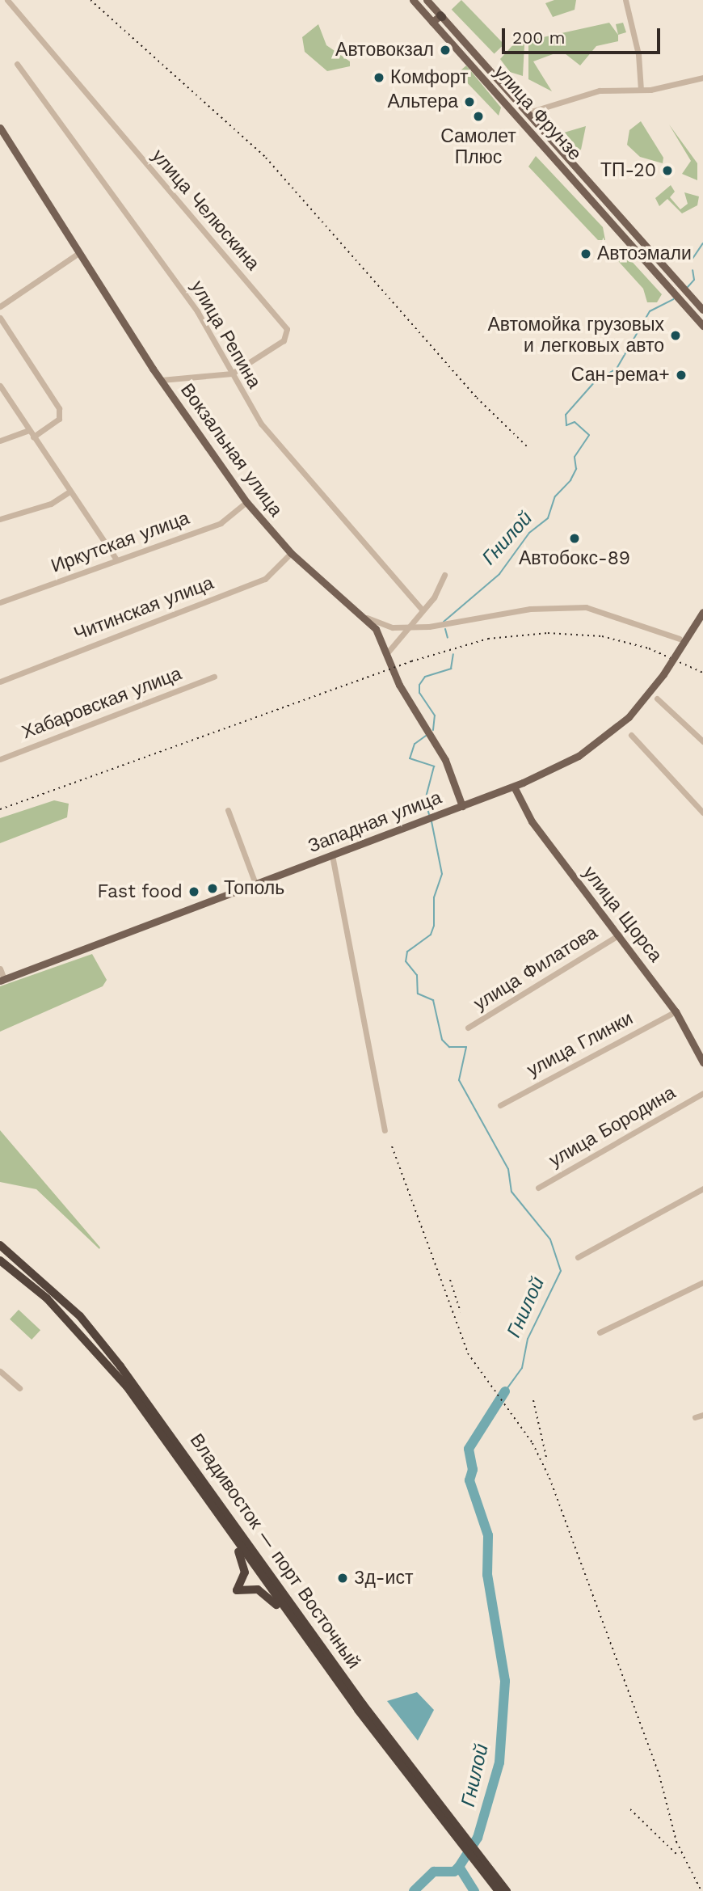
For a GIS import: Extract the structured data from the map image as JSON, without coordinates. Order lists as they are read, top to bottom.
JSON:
{
  "streets": {
    "highway": ["Владивосток — порт Восточный"],
    "main road": [
      "улица Фрунзе",
      "Вокзальная улица",
      "Западная улица",
      "улица Щорса"
    ],
    "street": [
      "улица Челюскина",
      "улица Репина",
      "Иркутская улица",
      "Читинская улица",
      "Хабаровская улица",
      "улица Филатова",
      "улица Глинки",
      "улица Бородина"
    ]
  },
  "crossings": [
    ["улица Челюскина", "улица Репина"],
    ["улица Челюскина", "Вокзальная улица"],
    ["Вокзальная улица", "Иркутская улица"],
    ["Вокзальная улица", "Читинская улица"],
    ["Вокзальная улица", "Западная улица"],
    ["Западная улица", "улица Щорса"],
    ["улица Щорса", "улица Филатова"],
    ["улица Щорса", "улица Глинки"]
  ],
  "water": ["Гнилой"],
  "places": [
    "Автовокзал",
    "Комфорт",
    "Альтера",
    "Самолет Плюс",
    "ТП-20",
    "Автоэмали",
    "Автомойка грузовых и легковых авто",
    "Сан-рема+",
    "Автобокс-89",
    "Тополь",
    "Fast food",
    "3д-ист"
  ],
  "scale_bar": "200 m"
}
